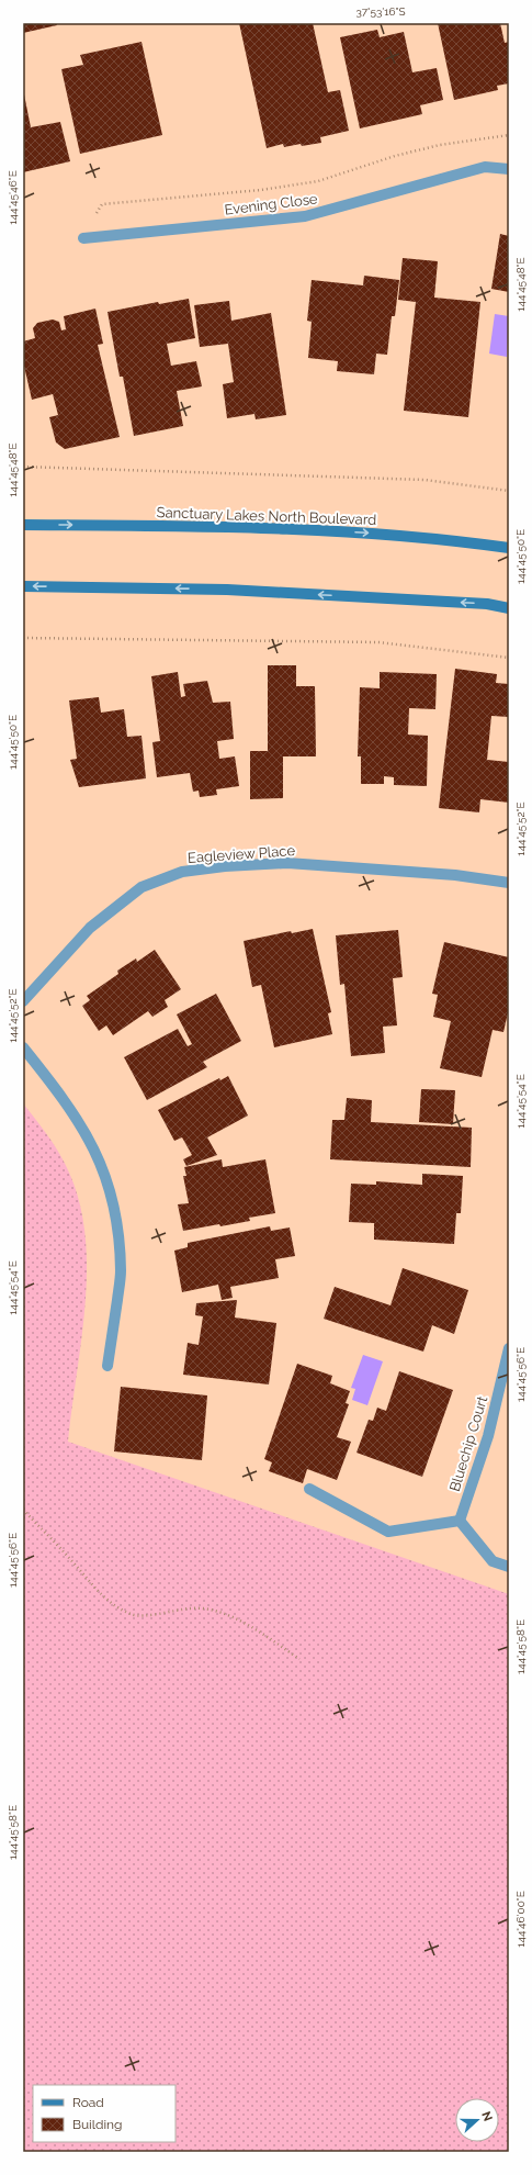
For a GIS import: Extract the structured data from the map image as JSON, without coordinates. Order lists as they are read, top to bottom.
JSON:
{
  "streets": {
    "street": [
      "Evening Close",
      "Sanctuary Lakes North Boulevard",
      "Eagleview Place",
      "Bluechip Court"
    ]
  },
  "legend": ["Road", "Building"],
  "north": "right",
  "coordinates": [
    "37°53'16\"S",
    "144°45'46\"E",
    "144°45'48\"E",
    "144°45'50\"E",
    "144°45'52\"E",
    "144°45'54\"E",
    "144°45'56\"E",
    "144°45'58\"E",
    "144°46'00\"E"
  ]
}
